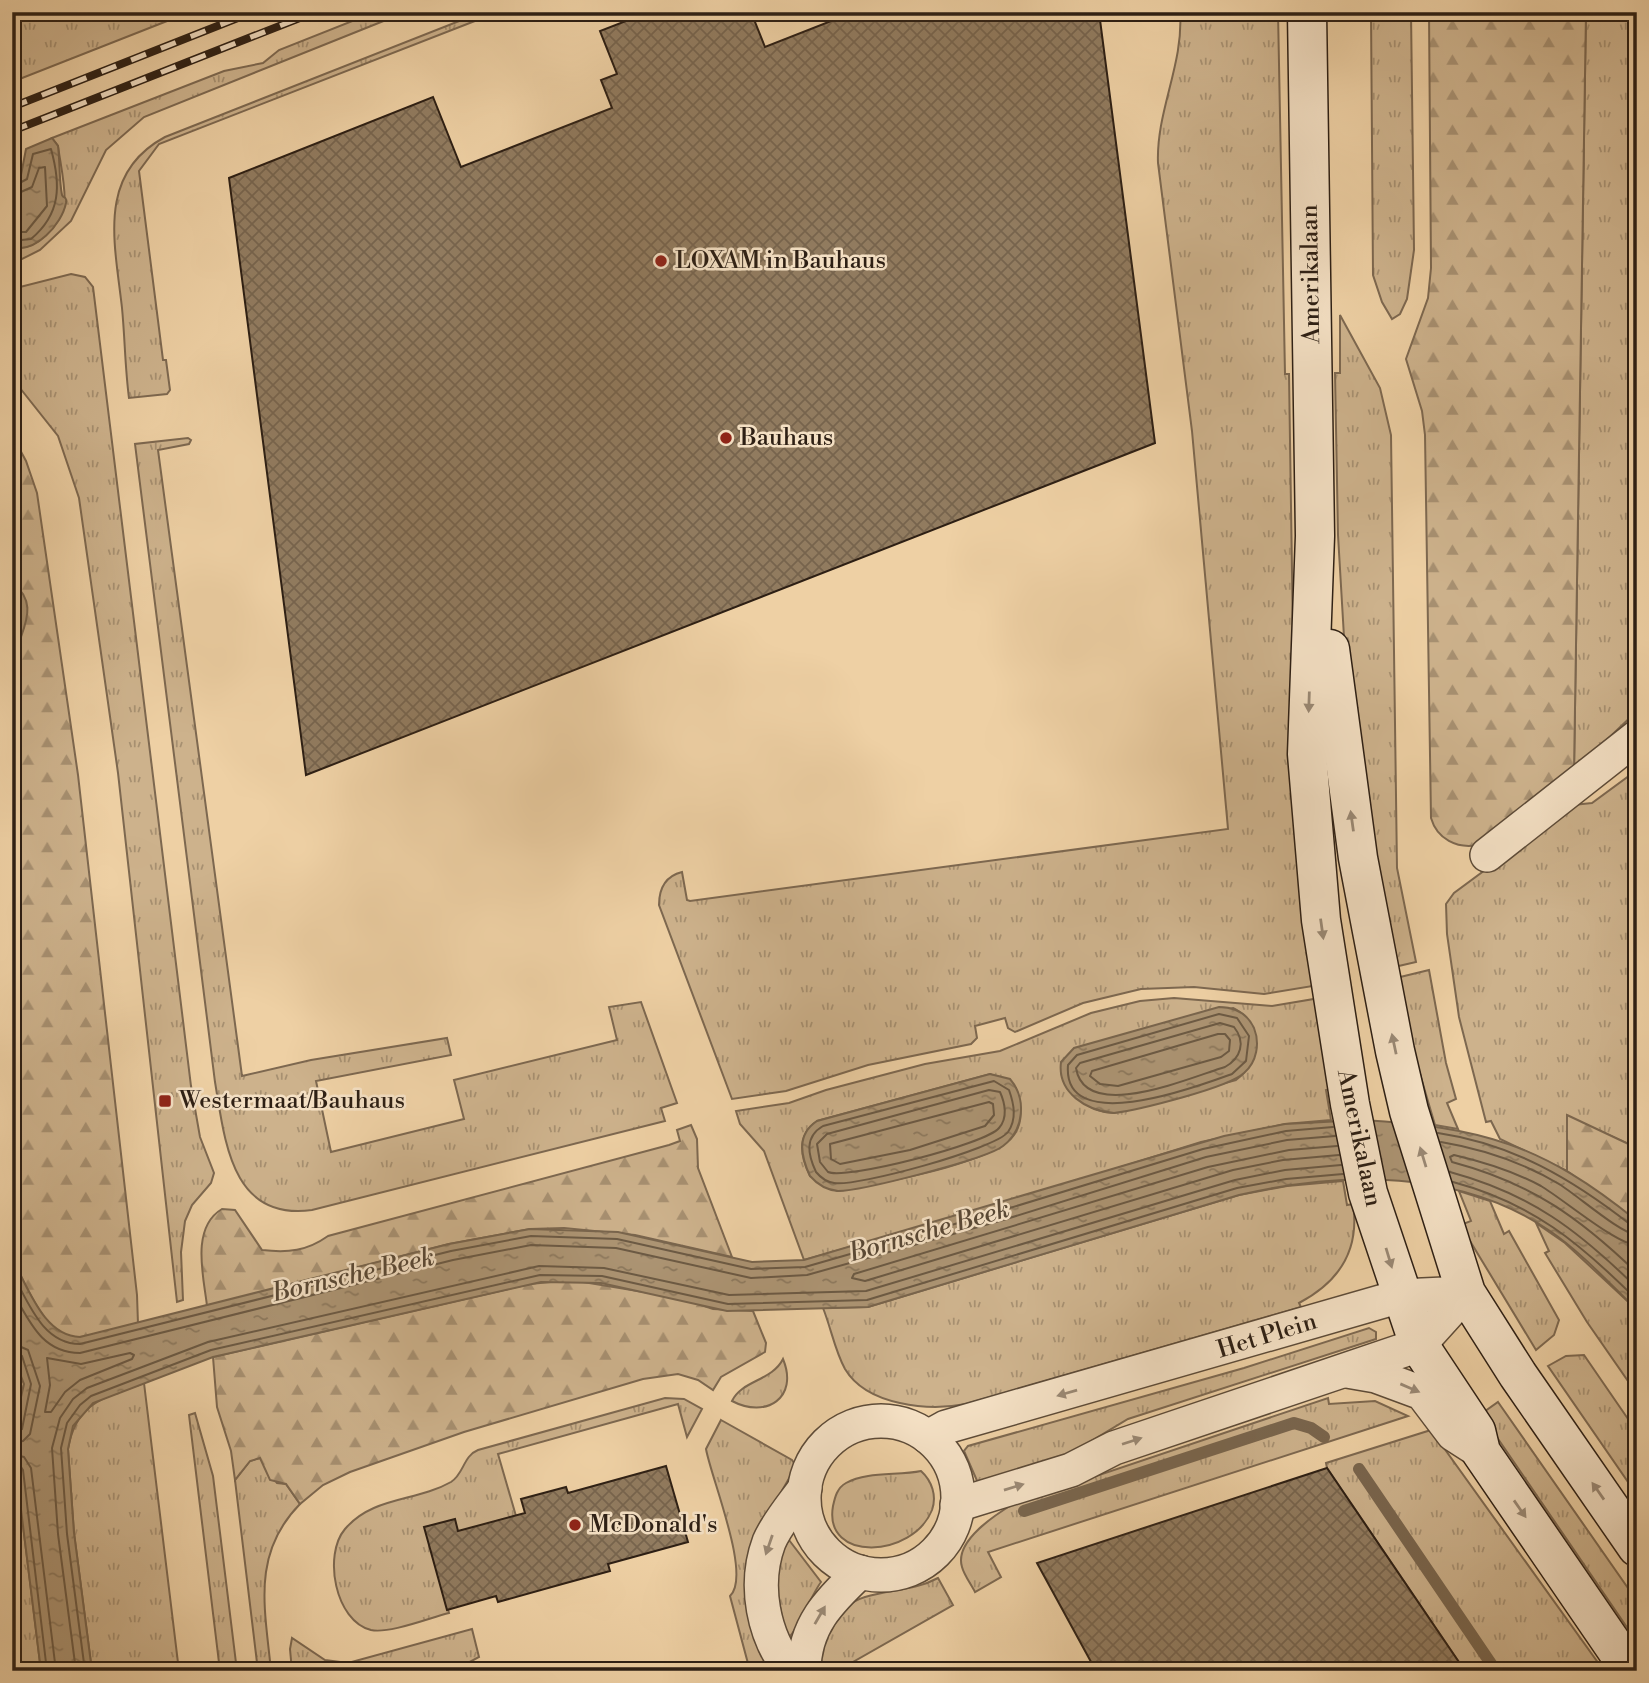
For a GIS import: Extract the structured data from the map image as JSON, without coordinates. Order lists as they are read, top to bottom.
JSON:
{
  "streets": {
    "main road": ["Amerikalaan"],
    "street": ["Het Plein"]
  },
  "crossings": [
    ["Amerikalaan", "Het Plein"]
  ],
  "water": ["Bornsche Beek"],
  "places": {
    "other": ["LOXAM in Bauhaus", "Bauhaus", "McDonald's"],
    "transit": ["Westermaat/Bauhaus"]
  }
}
